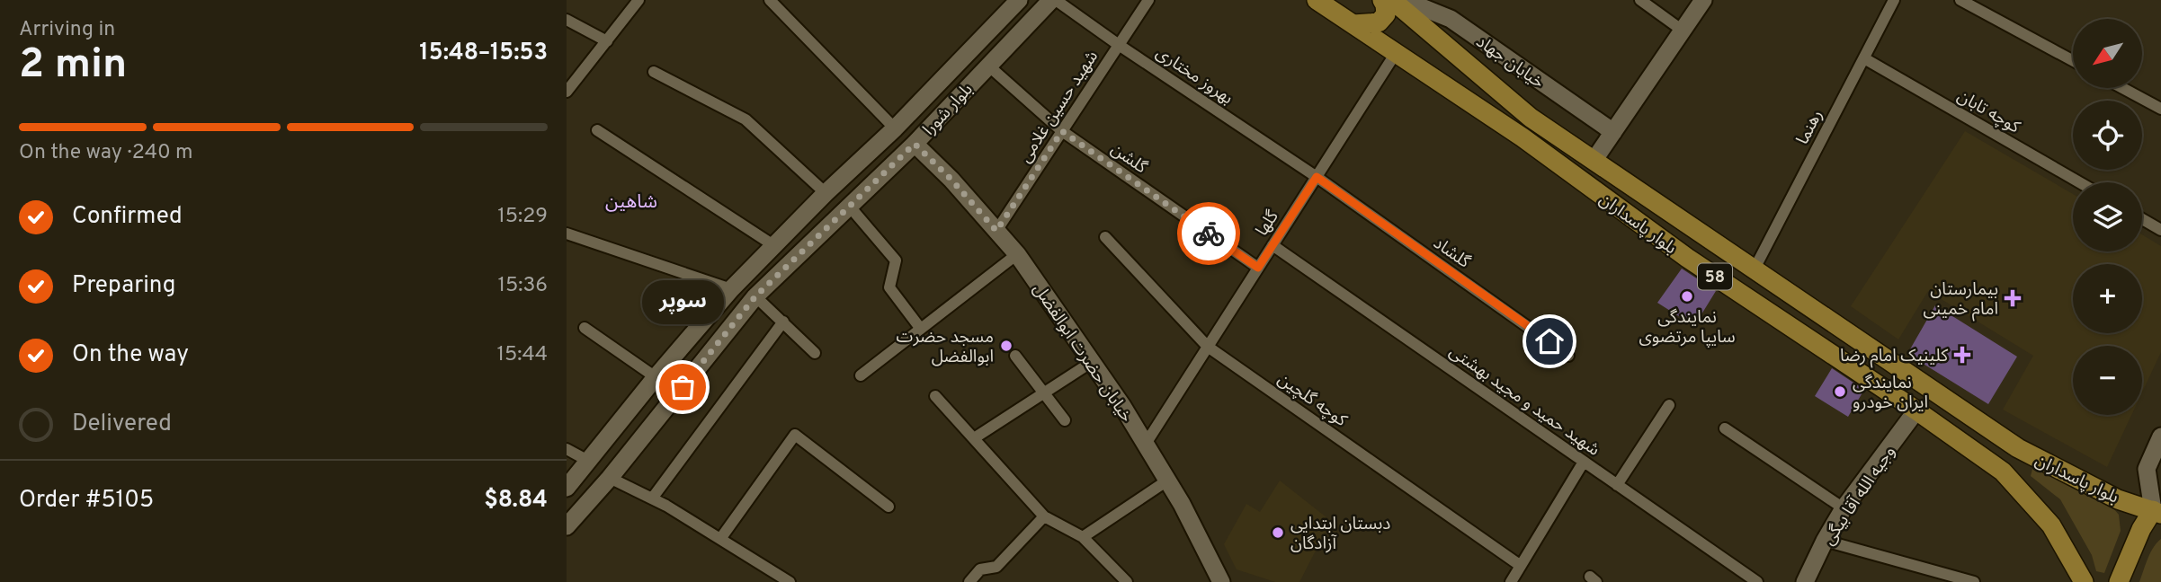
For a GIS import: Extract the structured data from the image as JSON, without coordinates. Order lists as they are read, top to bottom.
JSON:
{
  "streets": {
    "main road": [
      "خیابان جهاد",
      "بلوار شورا",
      "بلوار پاسداران",
      "58",
      "خیابان حضرت ابوالفضل",
      "وجیه الله آقا بیگی"
    ],
    "street": [
      "بهروز مختاری",
      "شهید حسین غلامی",
      "کوچه تابان",
      "رهنما",
      "گلشن",
      "گلها",
      "گلشاد",
      "کوچه گلچین",
      "شهید حمید و مجید بهشتی"
    ]
  },
  "crossings": [
    ["بهروز مختاری", "شهید حسین غلامی"],
    ["بهروز مختاری", "بلوار شورا"],
    ["بهروز مختاری", "گلها"],
    ["بهروز مختاری", "گلشاد"],
    ["شهید حسین غلامی", "گلشن"],
    ["شهید حسین غلامی", "خیابان حضرت ابوالفضل"],
    ["بلوار شورا", "گلشن"],
    ["بلوار شورا", "خیابان حضرت ابوالفضل"],
    ["کوچه تابان", "رهنما"],
    ["رهنما", "بلوار پاسداران"],
    ["گلشن", "گلها"],
    ["گلها", "بلوار پاسداران"],
    ["گلها", "گلشاد"],
    ["گلها", "خیابان حضرت ابوالفضل"],
    ["گلها", "کوچه گلچین"],
    ["گلها", "شهید حمید و مجید بهشتی"],
    ["بلوار پاسداران", "وجیه الله آقا بیگی"]
  ],
  "districts": ["شاهین"],
  "places": {
    "other": [
      "نمایندگی سایپا مرتضوی",
      "مسجد حضرت ابوالفضل",
      "سوپر",
      "نمایندگی ایران خودرو",
      "دبستان ابتدایی آزادگان"
    ],
    "health": ["بیمارستان امام خمینی", "کلینیک امام رضا"]
  },
  "north": "bottom left",
  "page": {
    "heading": ["2 min", "Arriving in", "15:48–15:53"],
    "panel": ["Order #5105", "$8.84"],
    "map_buttons": ["+", "−"],
    "bar": "On the way · 240 m",
    "list": [
      ["Confirmed", "15:29"],
      ["Preparing", "15:36"],
      ["On the way", "15:44"],
      "Delivered"
    ],
    "bubble": "سوپر"
  }
}
